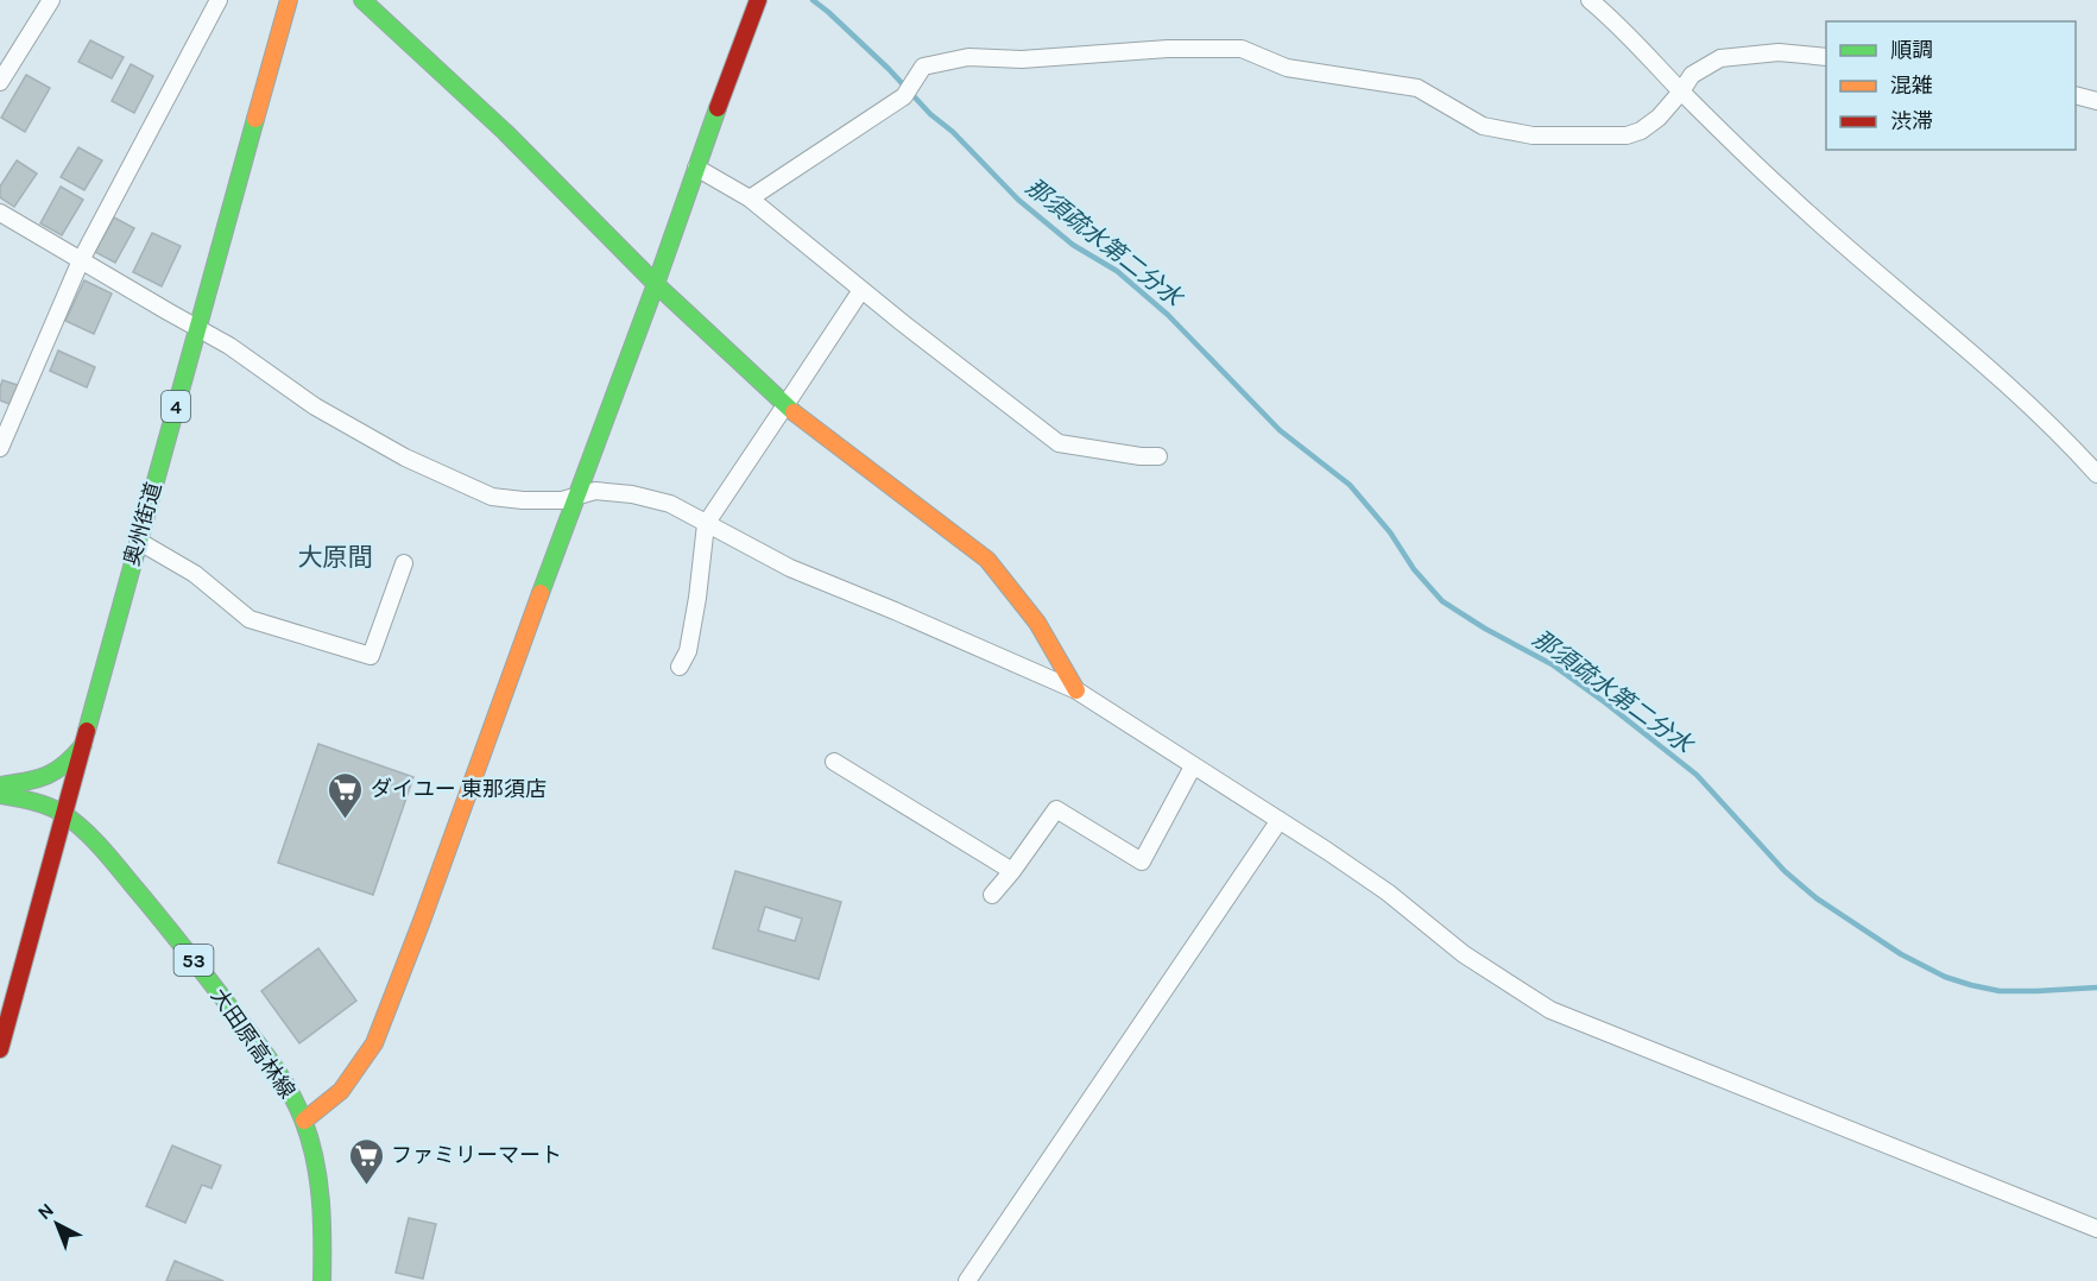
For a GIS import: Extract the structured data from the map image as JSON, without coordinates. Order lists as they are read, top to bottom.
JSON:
{
  "streets": {
    "main road": [
      "4",
      "奥州街道",
      "53",
      "大田原高林線"
    ]
  },
  "crossings": [
    ["奥州街道", "大田原高林線"]
  ],
  "districts": ["大原間"],
  "water": ["那須疏水第二分水"],
  "places": {
    "supermarket": ["ダイユー 東那須店", "ファミリーマート"]
  },
  "legend": ["順調", "混雑", "渋滞"],
  "north": "top left"
}
